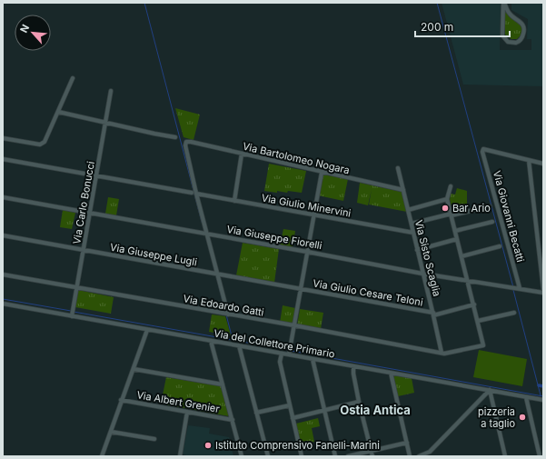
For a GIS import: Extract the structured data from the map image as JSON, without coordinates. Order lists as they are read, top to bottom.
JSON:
{
  "streets": {
    "street": [
      "Via Bartolomeo Nogara",
      "Via Carlo Bonucci",
      "Via Giulio Minervini",
      "Via Giovanni Becatti",
      "Via Giuseppe Fiorelli",
      "Via Giuseppe Lugli",
      "Via Sisto Scaglia",
      "Via Giulio Cesare Teloni",
      "Via Edoardo Gatti",
      "Via del Collettore Primario",
      "Via Albert Grenier"
    ]
  },
  "crossings": [
    ["Via Bartolomeo Nogara", "Via Giulio Minervini"],
    ["Via Bartolomeo Nogara", "Via Sisto Scaglia"],
    ["Via Carlo Bonucci", "Via Giulio Minervini"],
    ["Via Carlo Bonucci", "Via Giuseppe Fiorelli"],
    ["Via Carlo Bonucci", "Via Giuseppe Lugli"],
    ["Via Carlo Bonucci", "Via Edoardo Gatti"],
    ["Via Carlo Bonucci", "Via del Collettore Primario"],
    ["Via Giulio Minervini", "Via Sisto Scaglia"],
    ["Via Giovanni Becatti", "Via Giuseppe Fiorelli"],
    ["Via Giuseppe Fiorelli", "Via Sisto Scaglia"],
    ["Via Giuseppe Lugli", "Via Giulio Cesare Teloni"],
    ["Via Sisto Scaglia", "Via Giulio Cesare Teloni"],
    ["Via Sisto Scaglia", "Via Edoardo Gatti"]
  ],
  "districts": ["Ostia Antica"],
  "places": ["Bar Ario", "pizzeria a taglio", "Istituto Comprensivo Fanelli-Marini"],
  "scale_bar": "200 m",
  "north": "top left"
}
